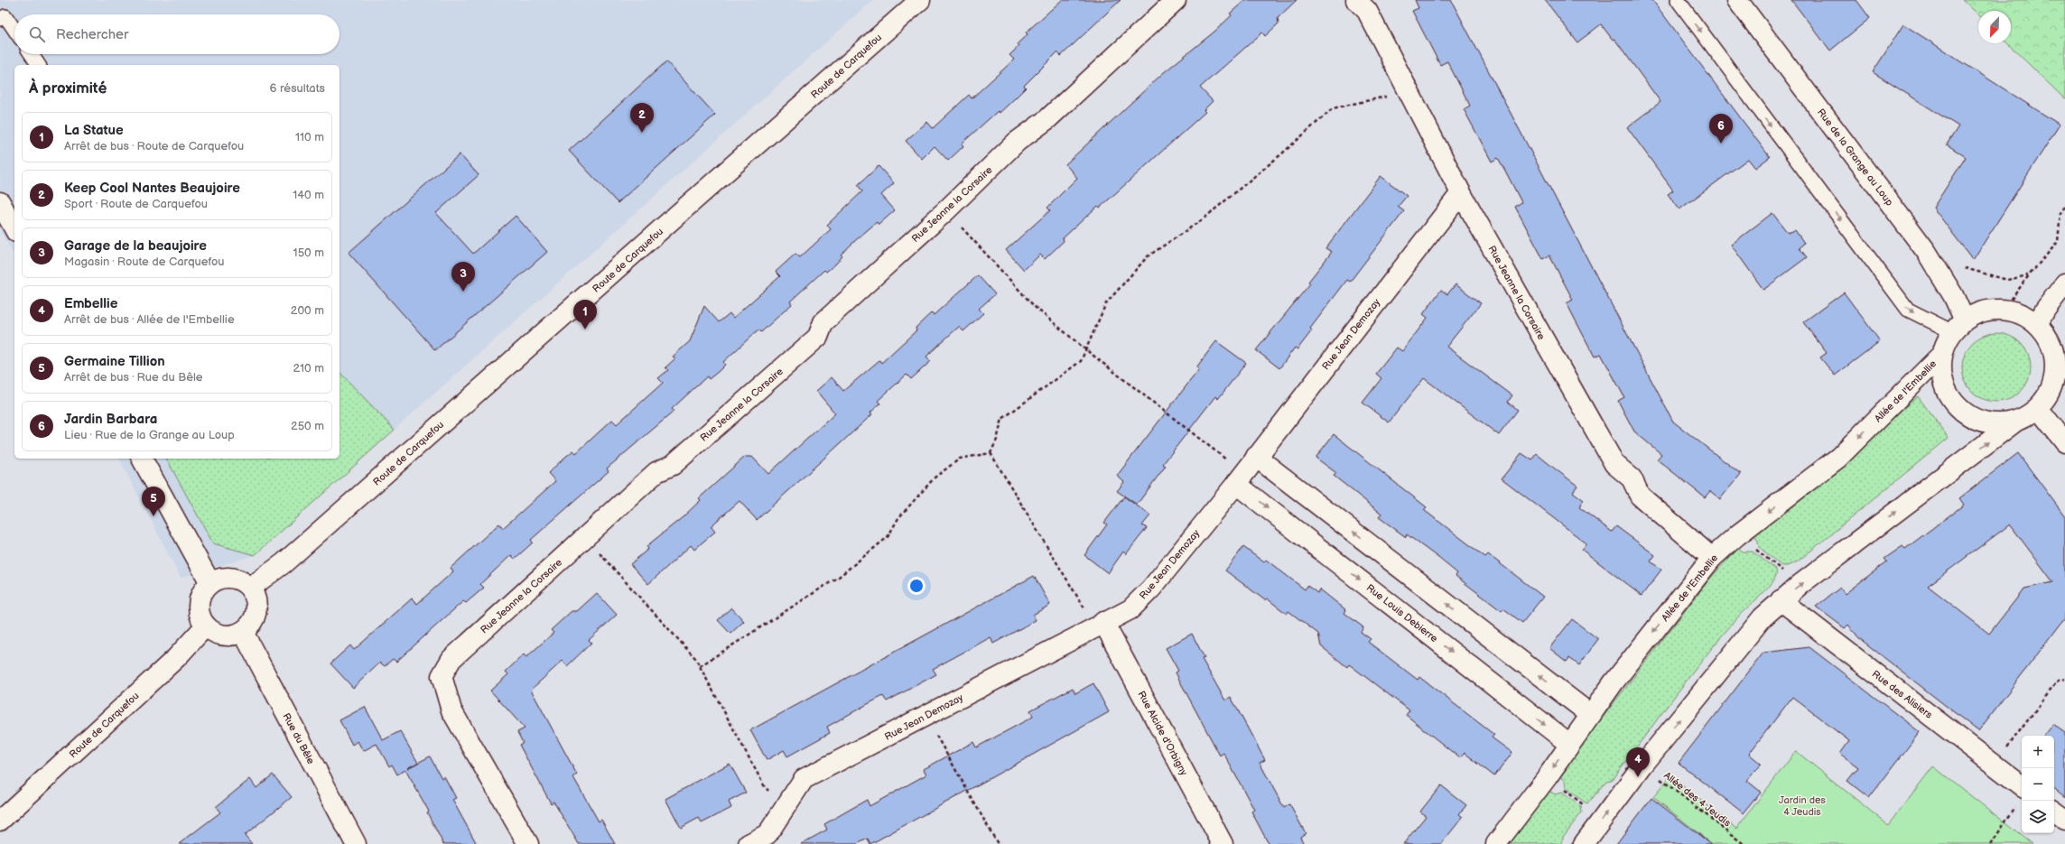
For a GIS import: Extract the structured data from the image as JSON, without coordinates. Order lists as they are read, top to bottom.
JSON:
{
  "streets": {
    "street": [
      "Route de Carquefou",
      "Rue de la Grange au Loup",
      "Rue Jeanne la Corsaire",
      "Rue Jean Demozay",
      "Allée de l'Embellie",
      "Rue Louis Debierre",
      "Rue des Alisiers",
      "Rue Alcide d'Orbigny",
      "Rue du Bêle"
    ],
    "path": ["Allée des 4 Jeudis"]
  },
  "crossings": [
    ["Route de Carquefou", "Rue du Bêle"],
    ["Rue de la Grange au Loup", "Allée de l'Embellie"],
    ["Rue Jeanne la Corsaire", "Rue Jean Demozay"],
    ["Rue Jeanne la Corsaire", "Allée de l'Embellie"],
    ["Rue Jean Demozay", "Rue Louis Debierre"],
    ["Rue Jean Demozay", "Rue Alcide d'Orbigny"],
    ["Allée de l'Embellie", "Rue Louis Debierre"]
  ],
  "parks": ["Jardin des 4 Jeudis"],
  "north": "bottom left",
  "page": {
    "search": "Rechercher",
    "heading": ["À proximité", "6 résultats"],
    "pins": [
      "2",
      "6",
      "3",
      "1",
      "5",
      "4"
    ],
    "list": [
      {
        "mark": "1",
        "name": "La Statue",
        "note": "Arrêt de bus · Route de Carquefou",
        "value": "110 m"
      },
      {
        "mark": "2",
        "name": "Keep Cool Nantes Beaujoire",
        "note": "Sport · Route de Carquefou",
        "value": "140 m"
      },
      {
        "mark": "3",
        "name": "Garage de la beaujoire",
        "note": "Magasin · Route de Carquefou",
        "value": "150 m"
      },
      {
        "mark": "4",
        "name": "Embellie",
        "note": "Arrêt de bus · Allée de l'Embellie",
        "value": "200 m"
      },
      {
        "mark": "5",
        "name": "Germaine Tillion",
        "note": "Arrêt de bus · Rue du Bêle",
        "value": "210 m"
      },
      {
        "mark": "6",
        "name": "Jardin Barbara",
        "note": "Lieu · Rue de la Grange au Loup",
        "value": "250 m"
      }
    ],
    "map_buttons": ["+", "−"]
  }
}
